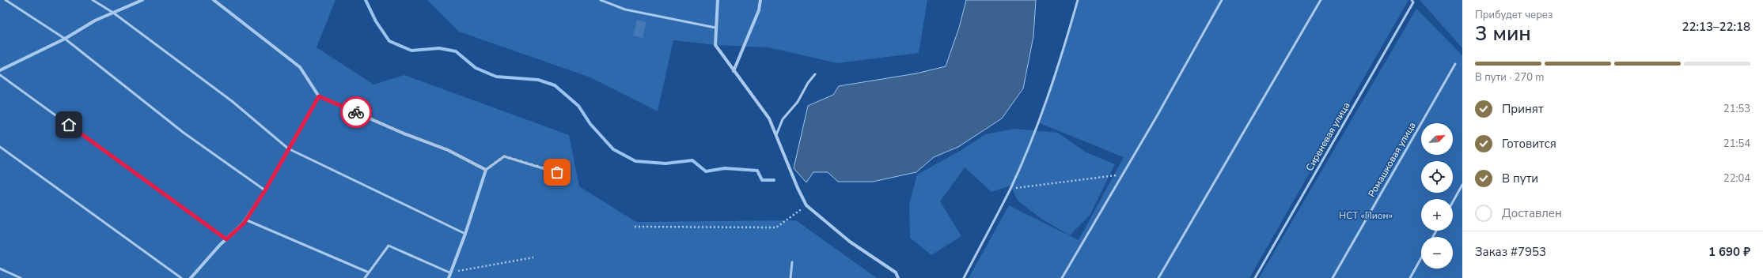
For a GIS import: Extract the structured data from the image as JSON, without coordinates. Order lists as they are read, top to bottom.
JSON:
{
  "streets": {
    "lane": ["Сиреневая улица", "Ромашковая улица"]
  },
  "parks": ["НСТ «Пион»"],
  "north": "top right",
  "page": {
    "heading": ["3 мин", "Прибудет через", "22:13–22:18"],
    "panel": ["Заказ #7953", "1 690 ₽"],
    "bar": "В пути · 270 m",
    "list": [
      ["Принят", "21:53"],
      ["Готовится", "21:54"],
      ["В пути", "22:04"],
      "Доставлен"
    ],
    "map_buttons": ["+", "−"]
  }
}
